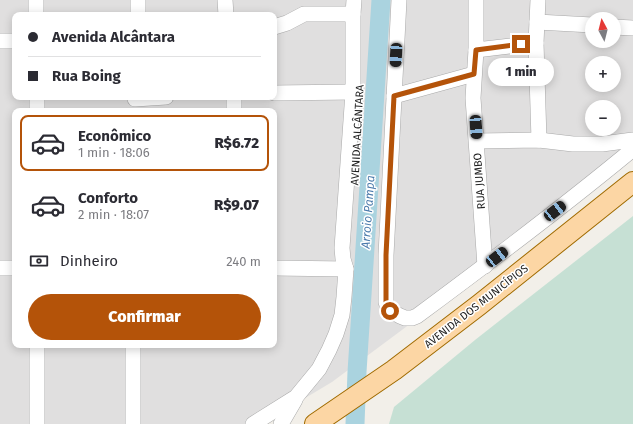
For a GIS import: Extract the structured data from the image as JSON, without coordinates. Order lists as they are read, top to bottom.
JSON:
{
  "streets": {
    "main road": ["AVENIDA DOS MUNICÍPIOS"],
    "street": ["AVENIDA ALCÂNTARA", "RUA JUMBO"]
  },
  "water": ["Arroio Pampa"],
  "north": "top",
  "page": {
    "map_buttons": ["+", "−"],
    "banner": ["Avenida Alcântara", "Rua Boing"],
    "bubble": "1 min",
    "list": [
      {
        "name": "Econômico",
        "note": "1 min · 18:06",
        "value": "R$6.72"
      },
      {
        "name": "Conforto",
        "note": "2 min · 18:07",
        "value": "R$9.07"
      }
    ],
    "pay": ["Dinheiro", "240 m"],
    "buttons": "Confirmar"
  }
}
